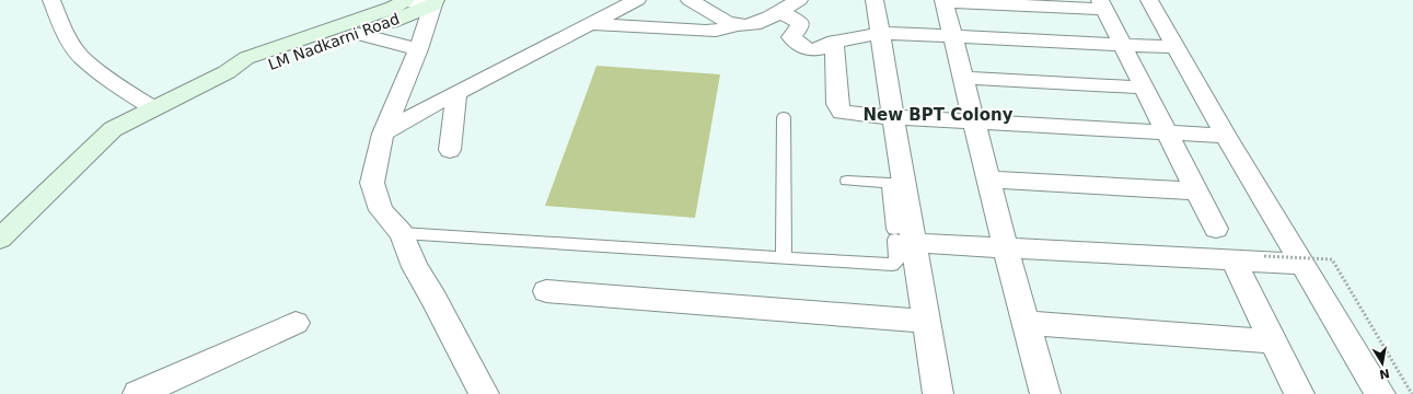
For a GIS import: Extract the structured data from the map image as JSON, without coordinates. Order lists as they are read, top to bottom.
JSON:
{
  "streets": {
    "street": ["LM Nadkarni Road"]
  },
  "districts": ["New BPT Colony"],
  "north": "bottom"
}
